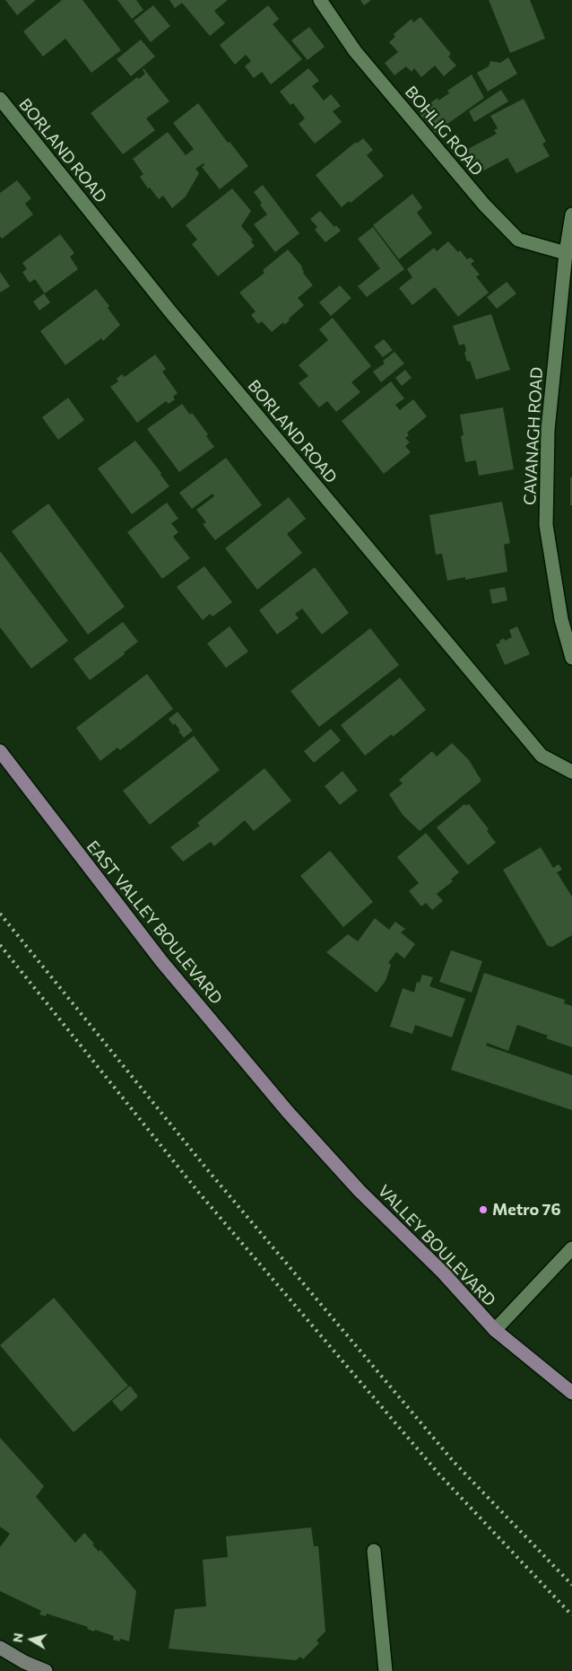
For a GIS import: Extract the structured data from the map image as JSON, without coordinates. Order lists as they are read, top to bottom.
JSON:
{
  "streets": {
    "main road": ["EAST VALLEY BOULEVARD", "VALLEY BOULEVARD"],
    "street": ["BOHLIG ROAD", "BORLAND ROAD", "CAVANAGH ROAD"]
  },
  "crossings": [
    ["BOHLIG ROAD", "CAVANAGH ROAD"],
    ["EAST VALLEY BOULEVARD", "VALLEY BOULEVARD"]
  ],
  "places": ["Metro 76"],
  "north": "left"
}
